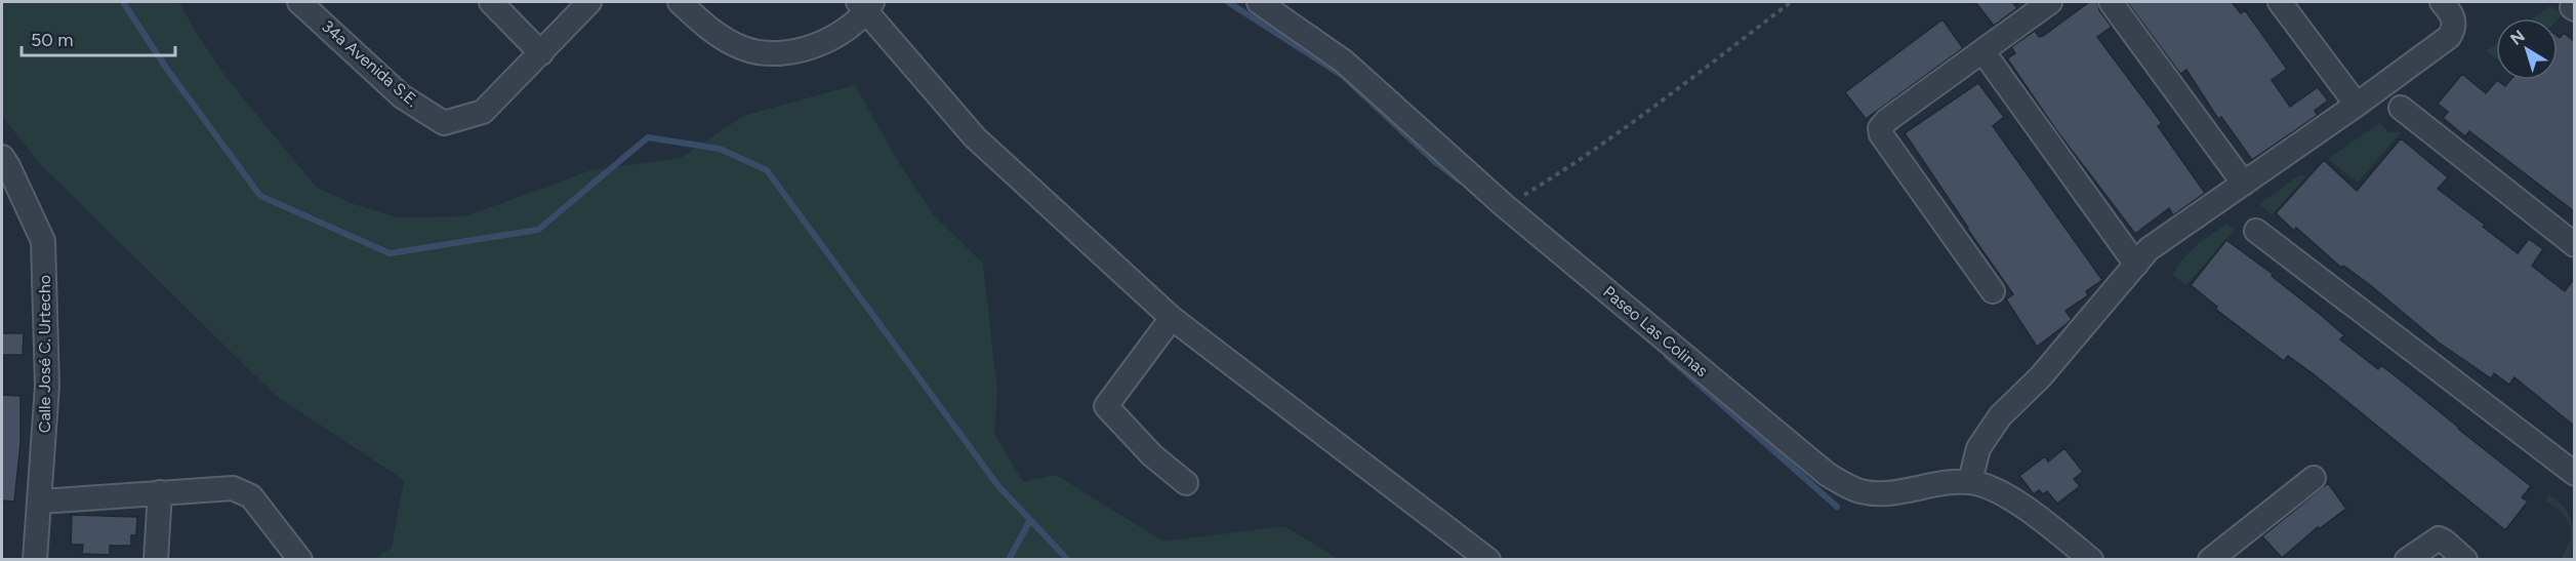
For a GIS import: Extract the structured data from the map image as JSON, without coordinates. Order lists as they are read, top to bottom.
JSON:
{
  "streets": {
    "street": ["34a Avenida S.E.", "Paseo Las Colinas", "Calle José C. Urtecho"]
  },
  "scale_bar": "50 m",
  "north": "top left"
}
